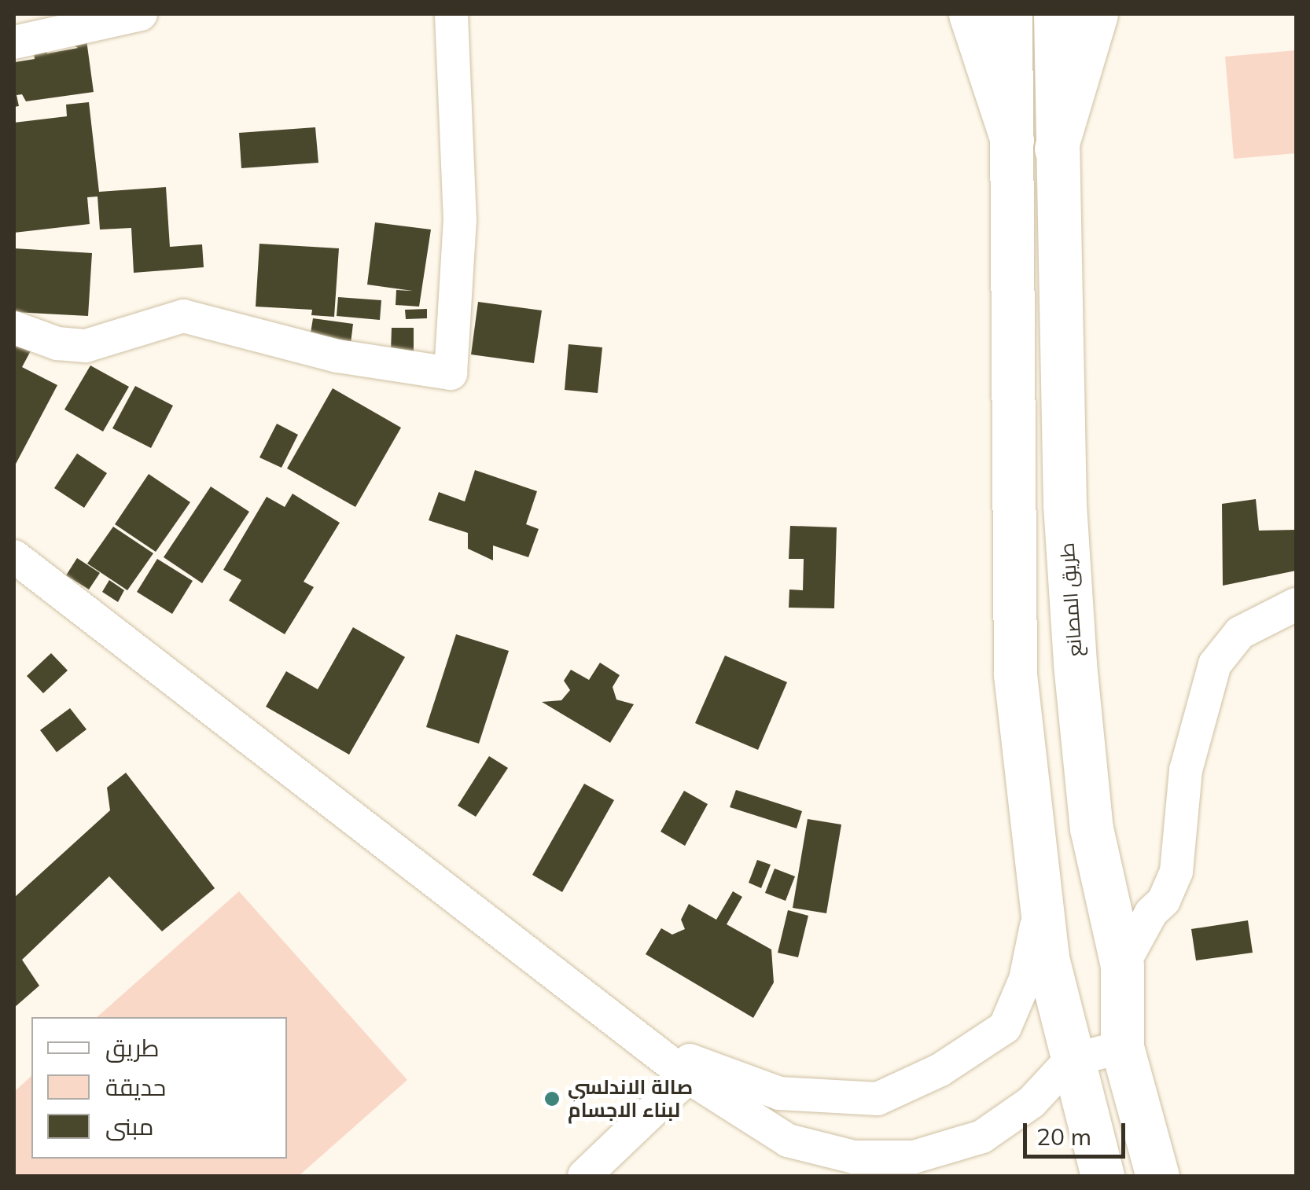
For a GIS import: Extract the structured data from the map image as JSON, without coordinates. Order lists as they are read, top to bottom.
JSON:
{
  "streets": {
    "main road": ["طريق المصانع"]
  },
  "places": ["صالة الاندلسي لبناء الاجسام"],
  "legend": ["طريق", "حديقة", "مبنى"],
  "scale_bar": "20 m"
}
